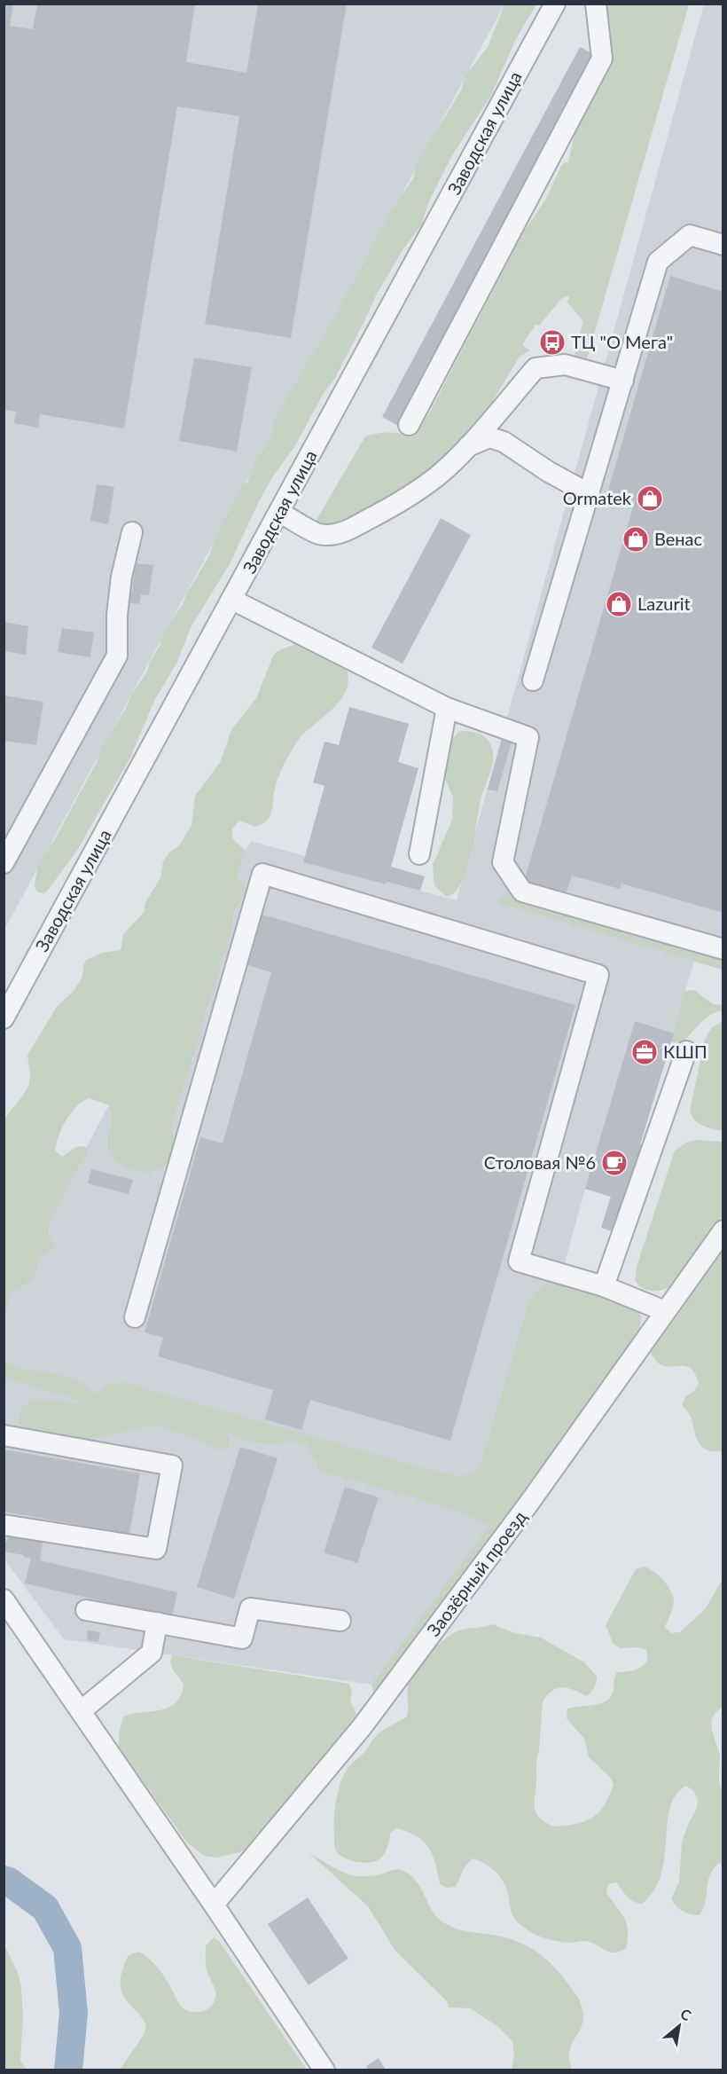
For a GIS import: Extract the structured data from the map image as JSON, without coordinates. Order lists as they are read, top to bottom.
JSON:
{
  "streets": {
    "street": ["Заводская улица", "Заозёрный проезд"]
  },
  "places": {
    "bus stop": ["ТЦ \"О Мега\""],
    "shop": ["Ormatek", "Венас", "Lazurit"],
    "office": ["КШП"],
    "cafe": ["Столовая №6"]
  },
  "north": "top right"
}
